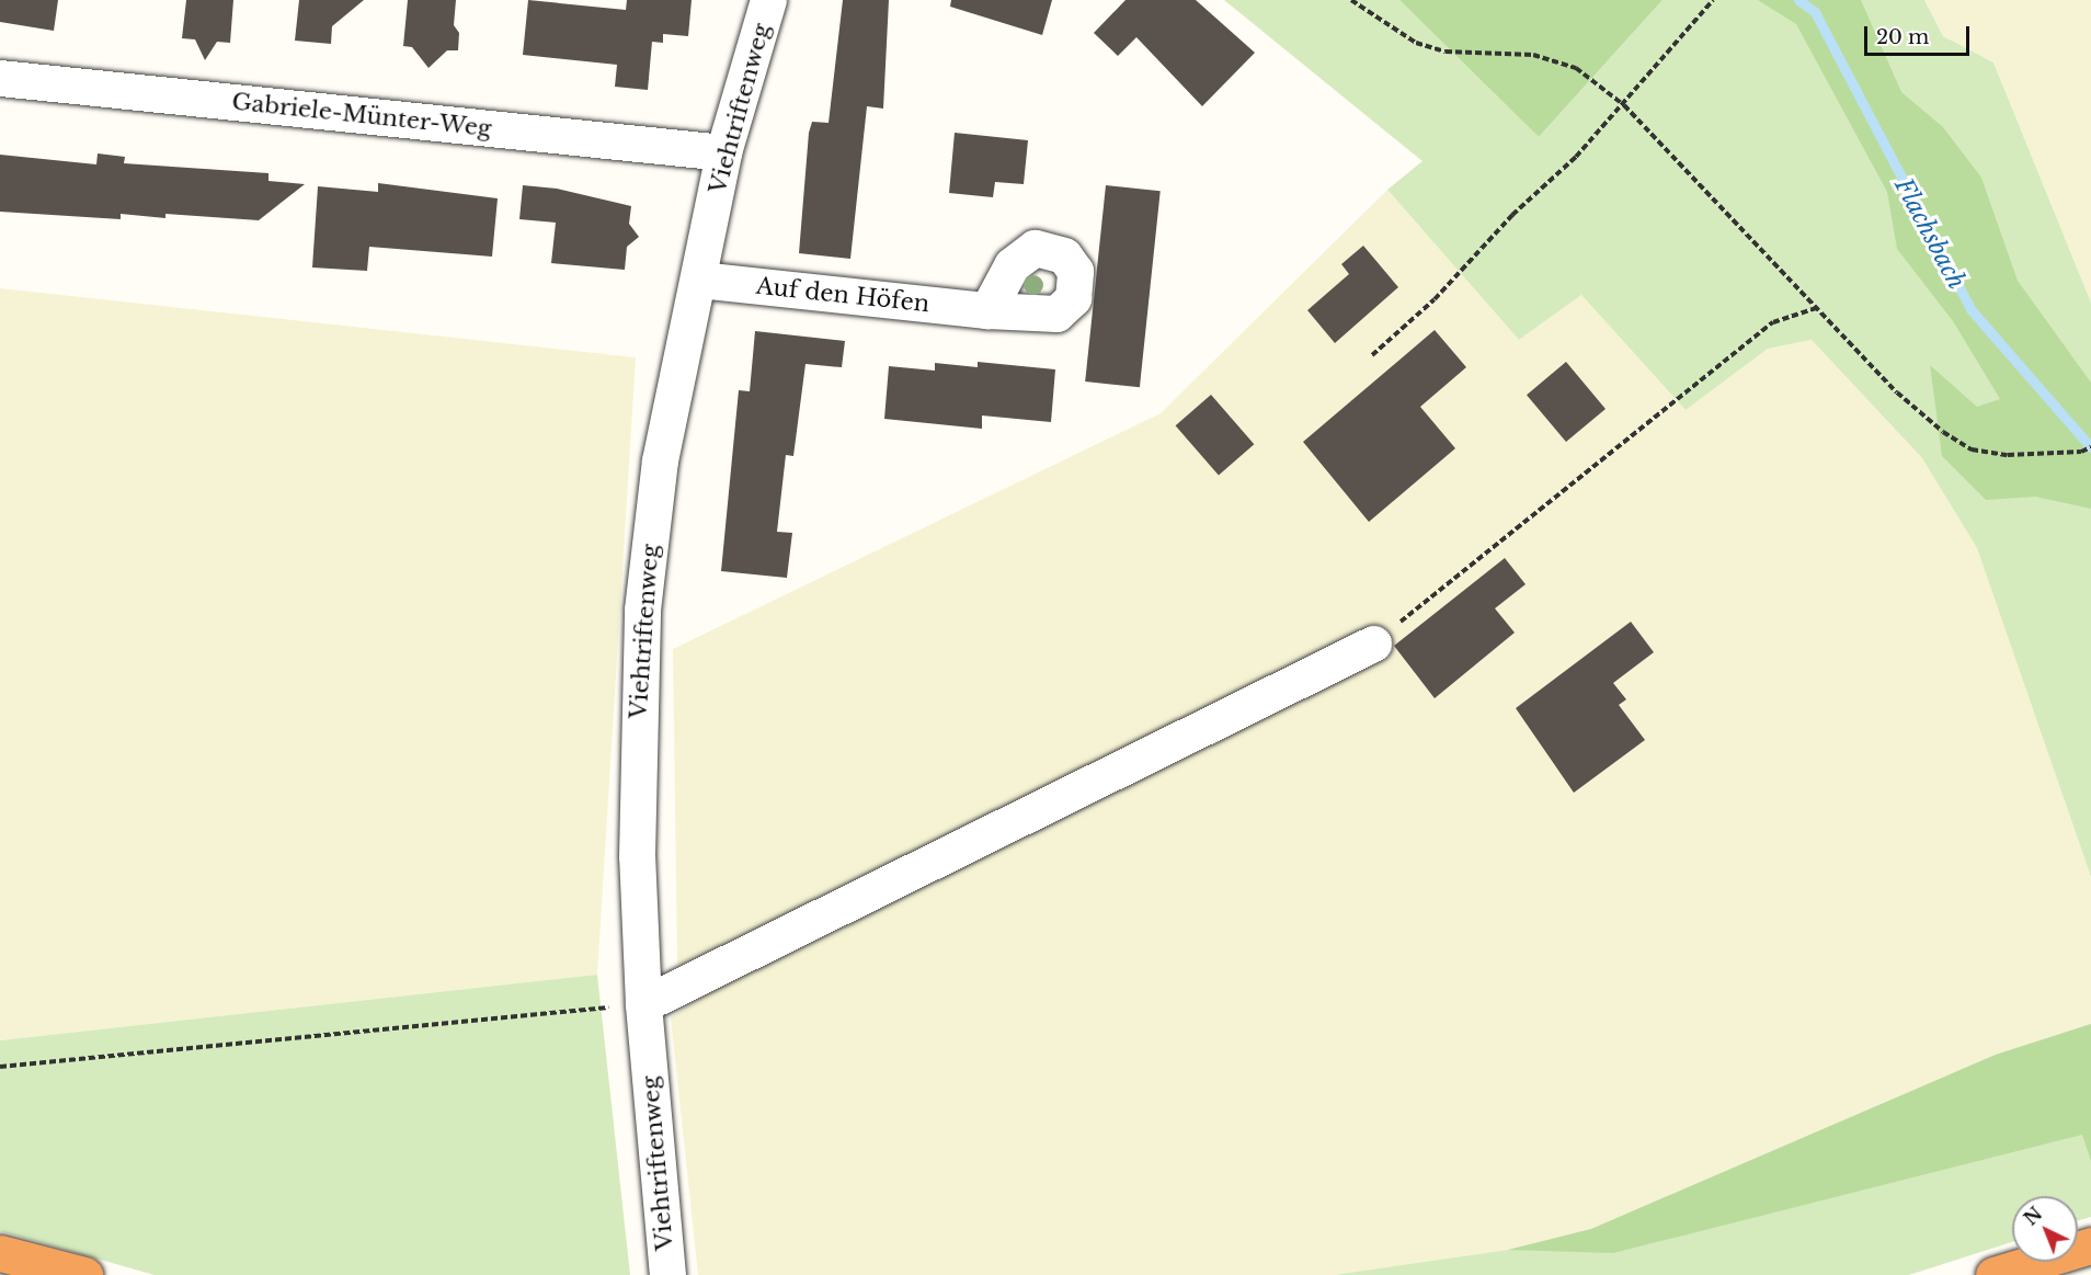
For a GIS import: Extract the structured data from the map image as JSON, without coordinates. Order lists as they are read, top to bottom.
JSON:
{
  "streets": {
    "street": ["Viehtriftenweg", "Gabriele-Münter-Weg", "Auf den Höfen"]
  },
  "crossings": [
    ["Viehtriftenweg", "Gabriele-Münter-Weg"],
    ["Viehtriftenweg", "Auf den Höfen"]
  ],
  "water": ["Flachsbach"],
  "scale_bar": "20 m",
  "north": "top left"
}
